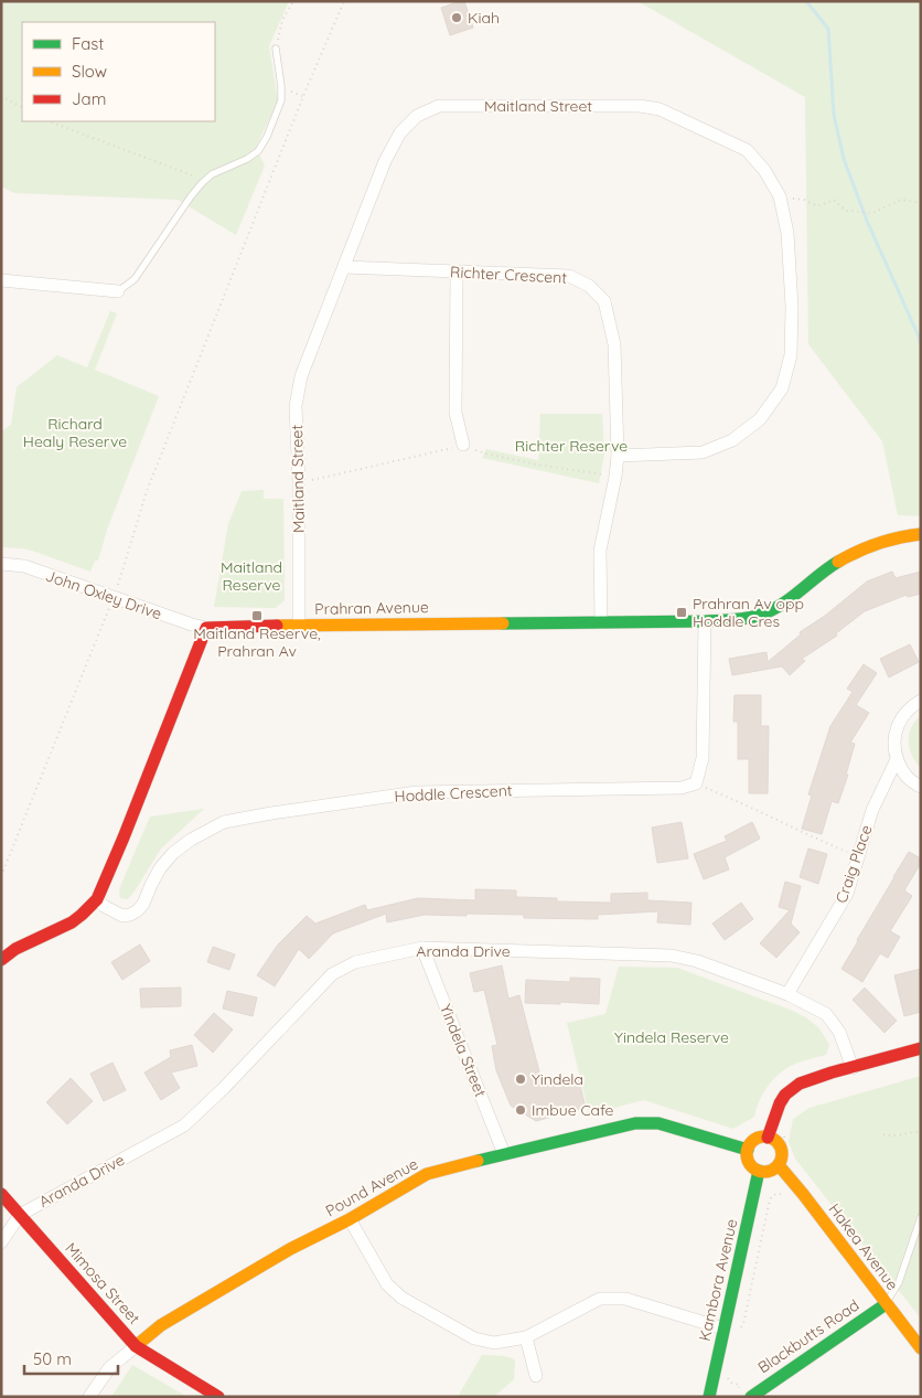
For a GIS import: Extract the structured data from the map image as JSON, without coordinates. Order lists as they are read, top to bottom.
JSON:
{
  "streets": {
    "street": [
      "Maitland Street",
      "Richter Crescent",
      "John Oxley Drive",
      "Prahran Avenue",
      "Hoddle Crescent",
      "Craig Place",
      "Aranda Drive",
      "Yindela Street",
      "Pound Avenue",
      "Hakea Avenue",
      "Kambora Avenue",
      "Mimosa Street",
      "Blackbutts Road"
    ]
  },
  "crossings": [
    ["Maitland Street", "Richter Crescent"],
    ["Maitland Street", "Prahran Avenue"],
    ["Richter Crescent", "Prahran Avenue"],
    ["John Oxley Drive", "Prahran Avenue"],
    ["Craig Place", "Aranda Drive"],
    ["Aranda Drive", "Yindela Street"],
    ["Aranda Drive", "Mimosa Street"],
    ["Yindela Street", "Pound Avenue"],
    ["Pound Avenue", "Hakea Avenue"],
    ["Pound Avenue", "Kambora Avenue"],
    ["Pound Avenue", "Mimosa Street"],
    ["Hakea Avenue", "Kambora Avenue"],
    ["Hakea Avenue", "Blackbutts Road"]
  ],
  "parks": [
    "Richard Healy Reserve",
    "Richter Reserve",
    "Maitland Reserve",
    "Yindela Reserve"
  ],
  "places": {
    "other": ["Kiah", "Yindela", "Imbue Cafe"],
    "transit": ["Prahran Av opp Hoddle Cres", "Maitland Reserve, Prahran Av"]
  },
  "legend": ["Fast", "Slow", "Jam"],
  "scale_bar": "50 m"
}
